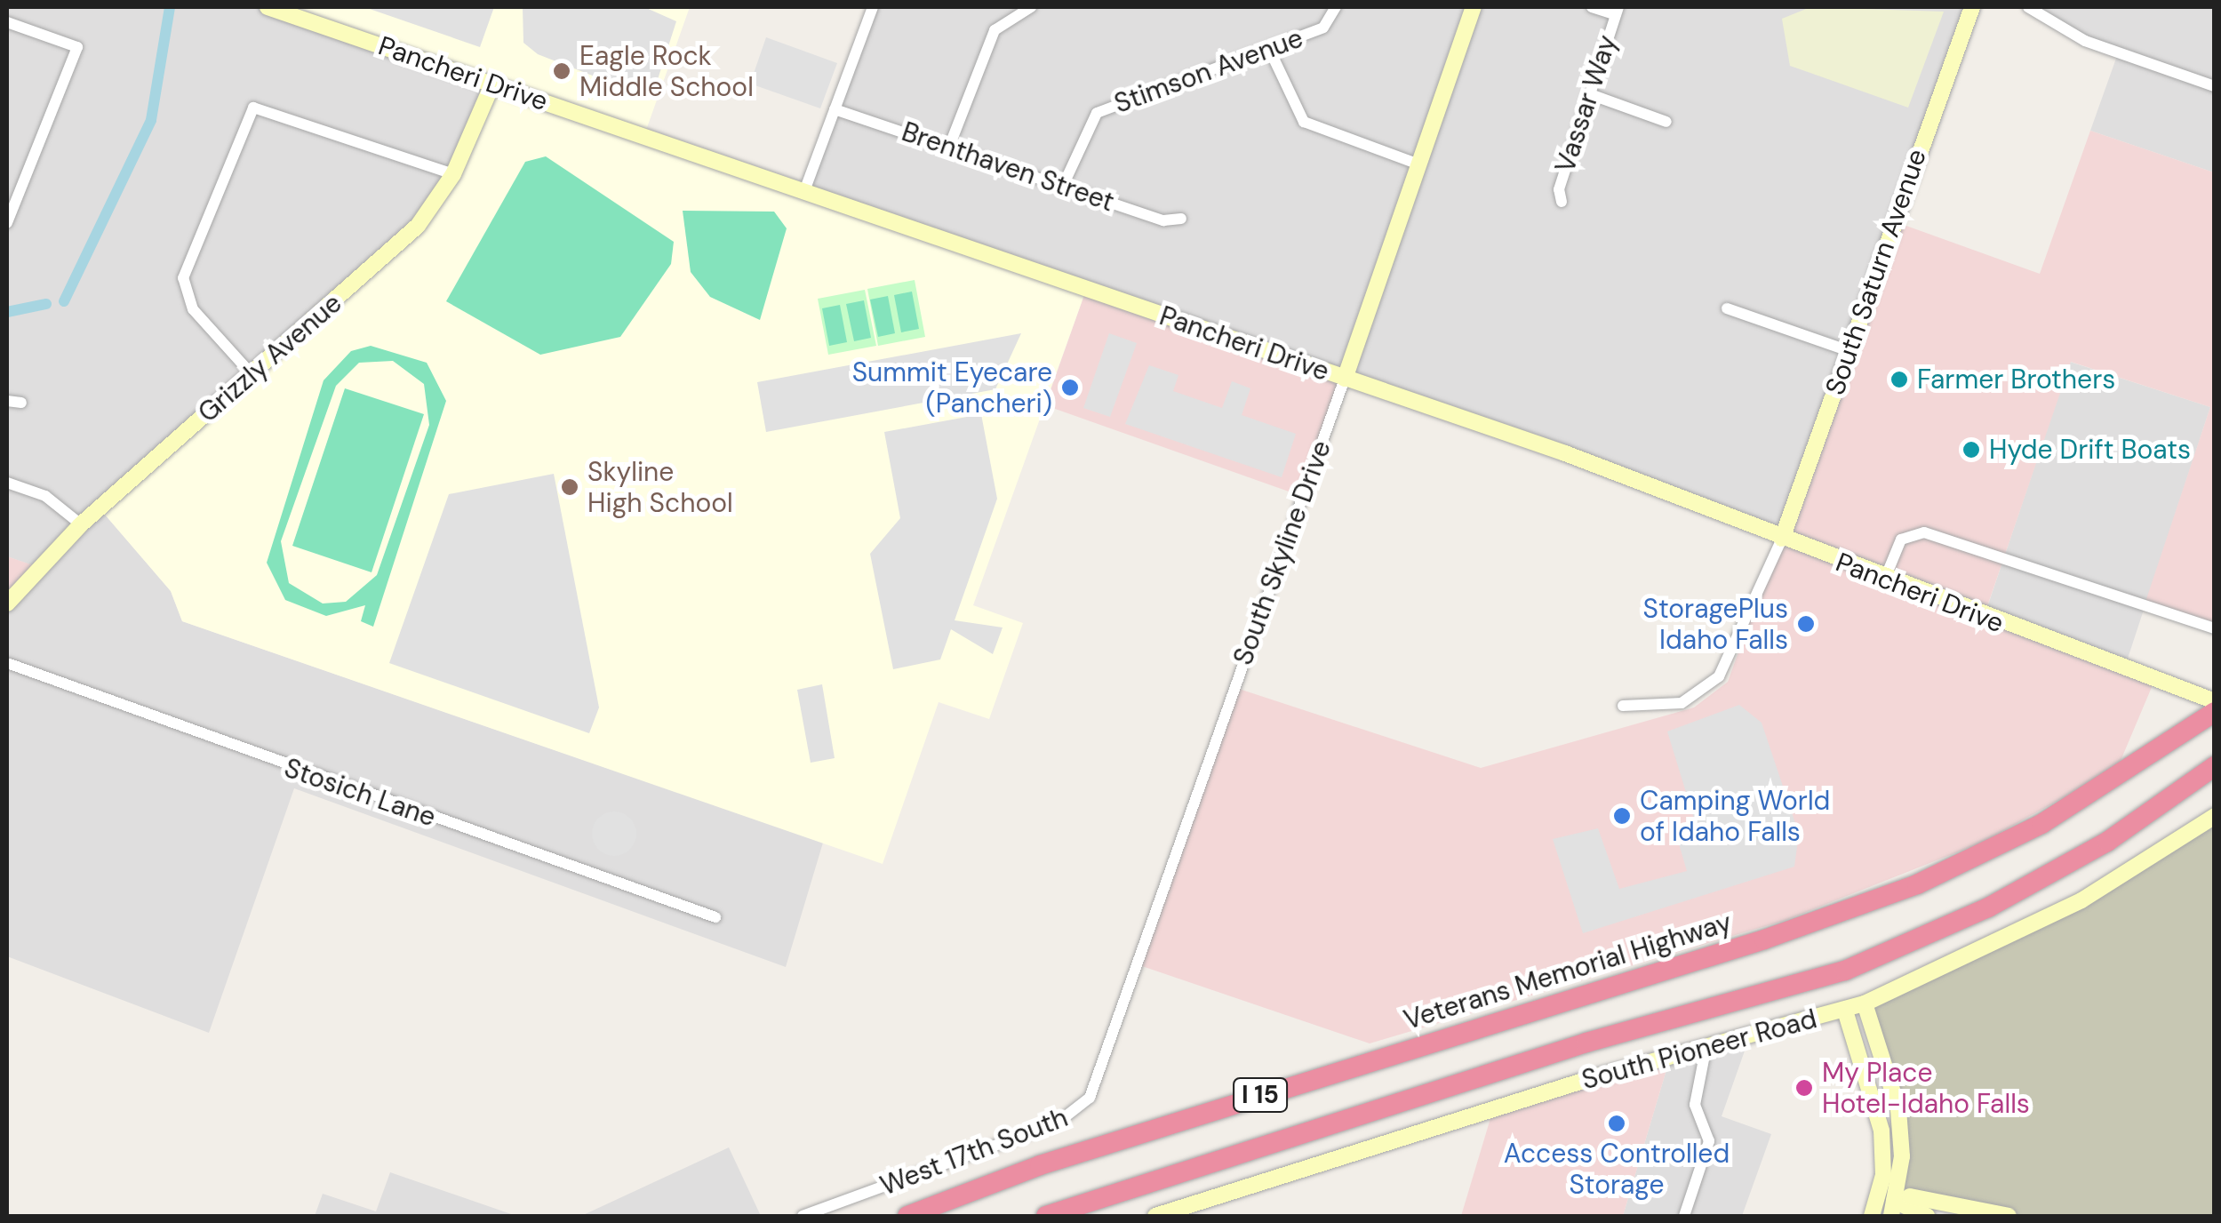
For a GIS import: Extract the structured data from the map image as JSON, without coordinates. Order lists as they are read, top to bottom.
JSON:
{
  "streets": {
    "highway": ["Veterans Memorial Highway", "I 15"],
    "street": [
      "Stimson Avenue",
      "Pancheri Drive",
      "Vassar Way",
      "Brenthaven Street",
      "South Saturn Avenue",
      "Grizzly Avenue",
      "South Skyline Drive",
      "Stosich Lane",
      "South Pioneer Road",
      "West 17th South"
    ]
  },
  "crossings": [
    ["Stimson Avenue", "Brenthaven Street"],
    ["Pancheri Drive", "South Saturn Avenue"],
    ["Pancheri Drive", "Grizzly Avenue"],
    ["Pancheri Drive", "South Skyline Drive"],
    ["South Skyline Drive", "West 17th South"]
  ],
  "places": [
    "Eagle Rock Middle School",
    "Farmer Brothers",
    "Summit Eyecare (Pancheri)",
    "Hyde Drift Boats",
    "Skyline High School",
    "StoragePlus Idaho Falls",
    "Camping World of Idaho Falls",
    "My Place Hotel-Idaho Falls",
    "Access Controlled Storage"
  ]
}
